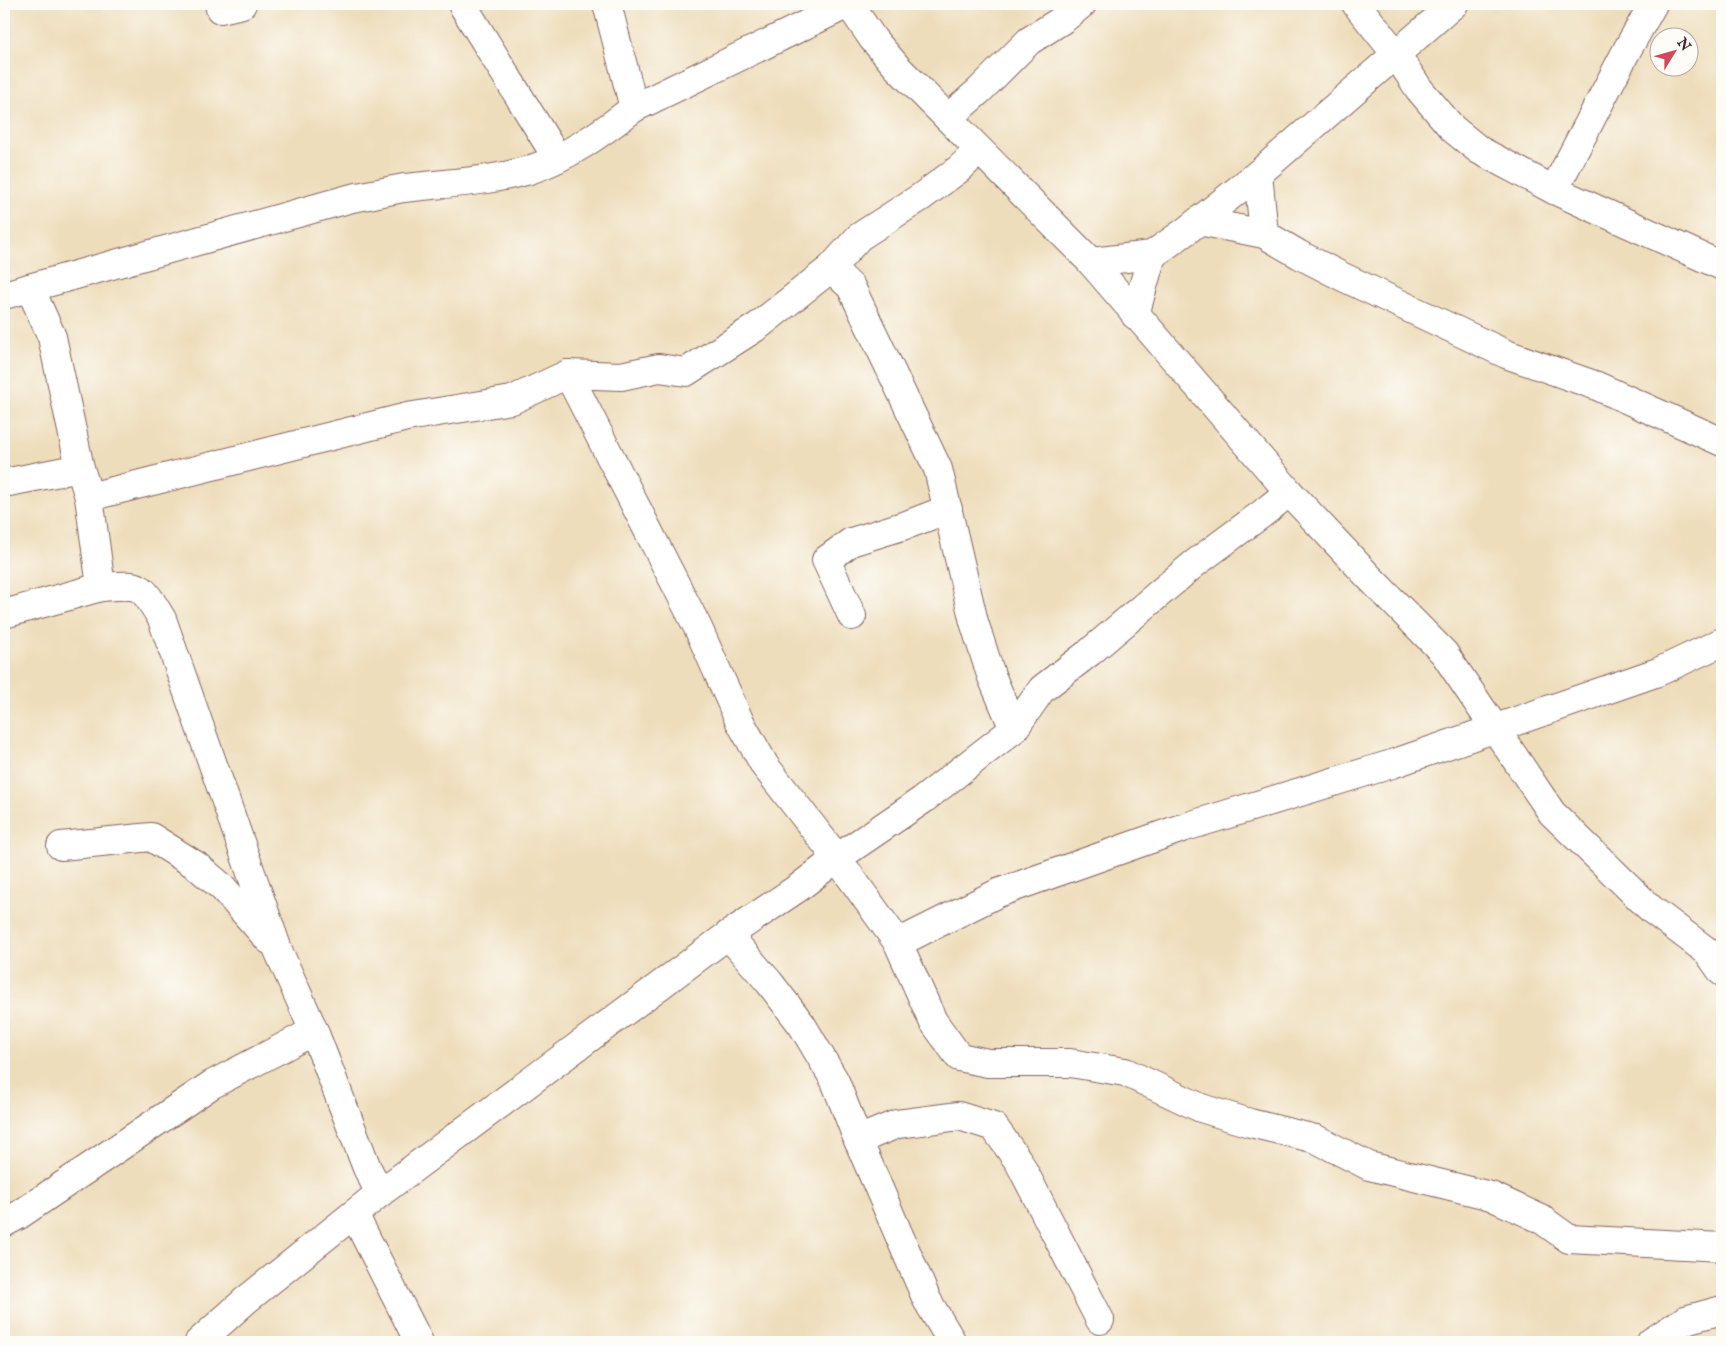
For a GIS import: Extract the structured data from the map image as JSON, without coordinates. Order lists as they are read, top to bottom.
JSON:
{
  "north": "top right"
}
